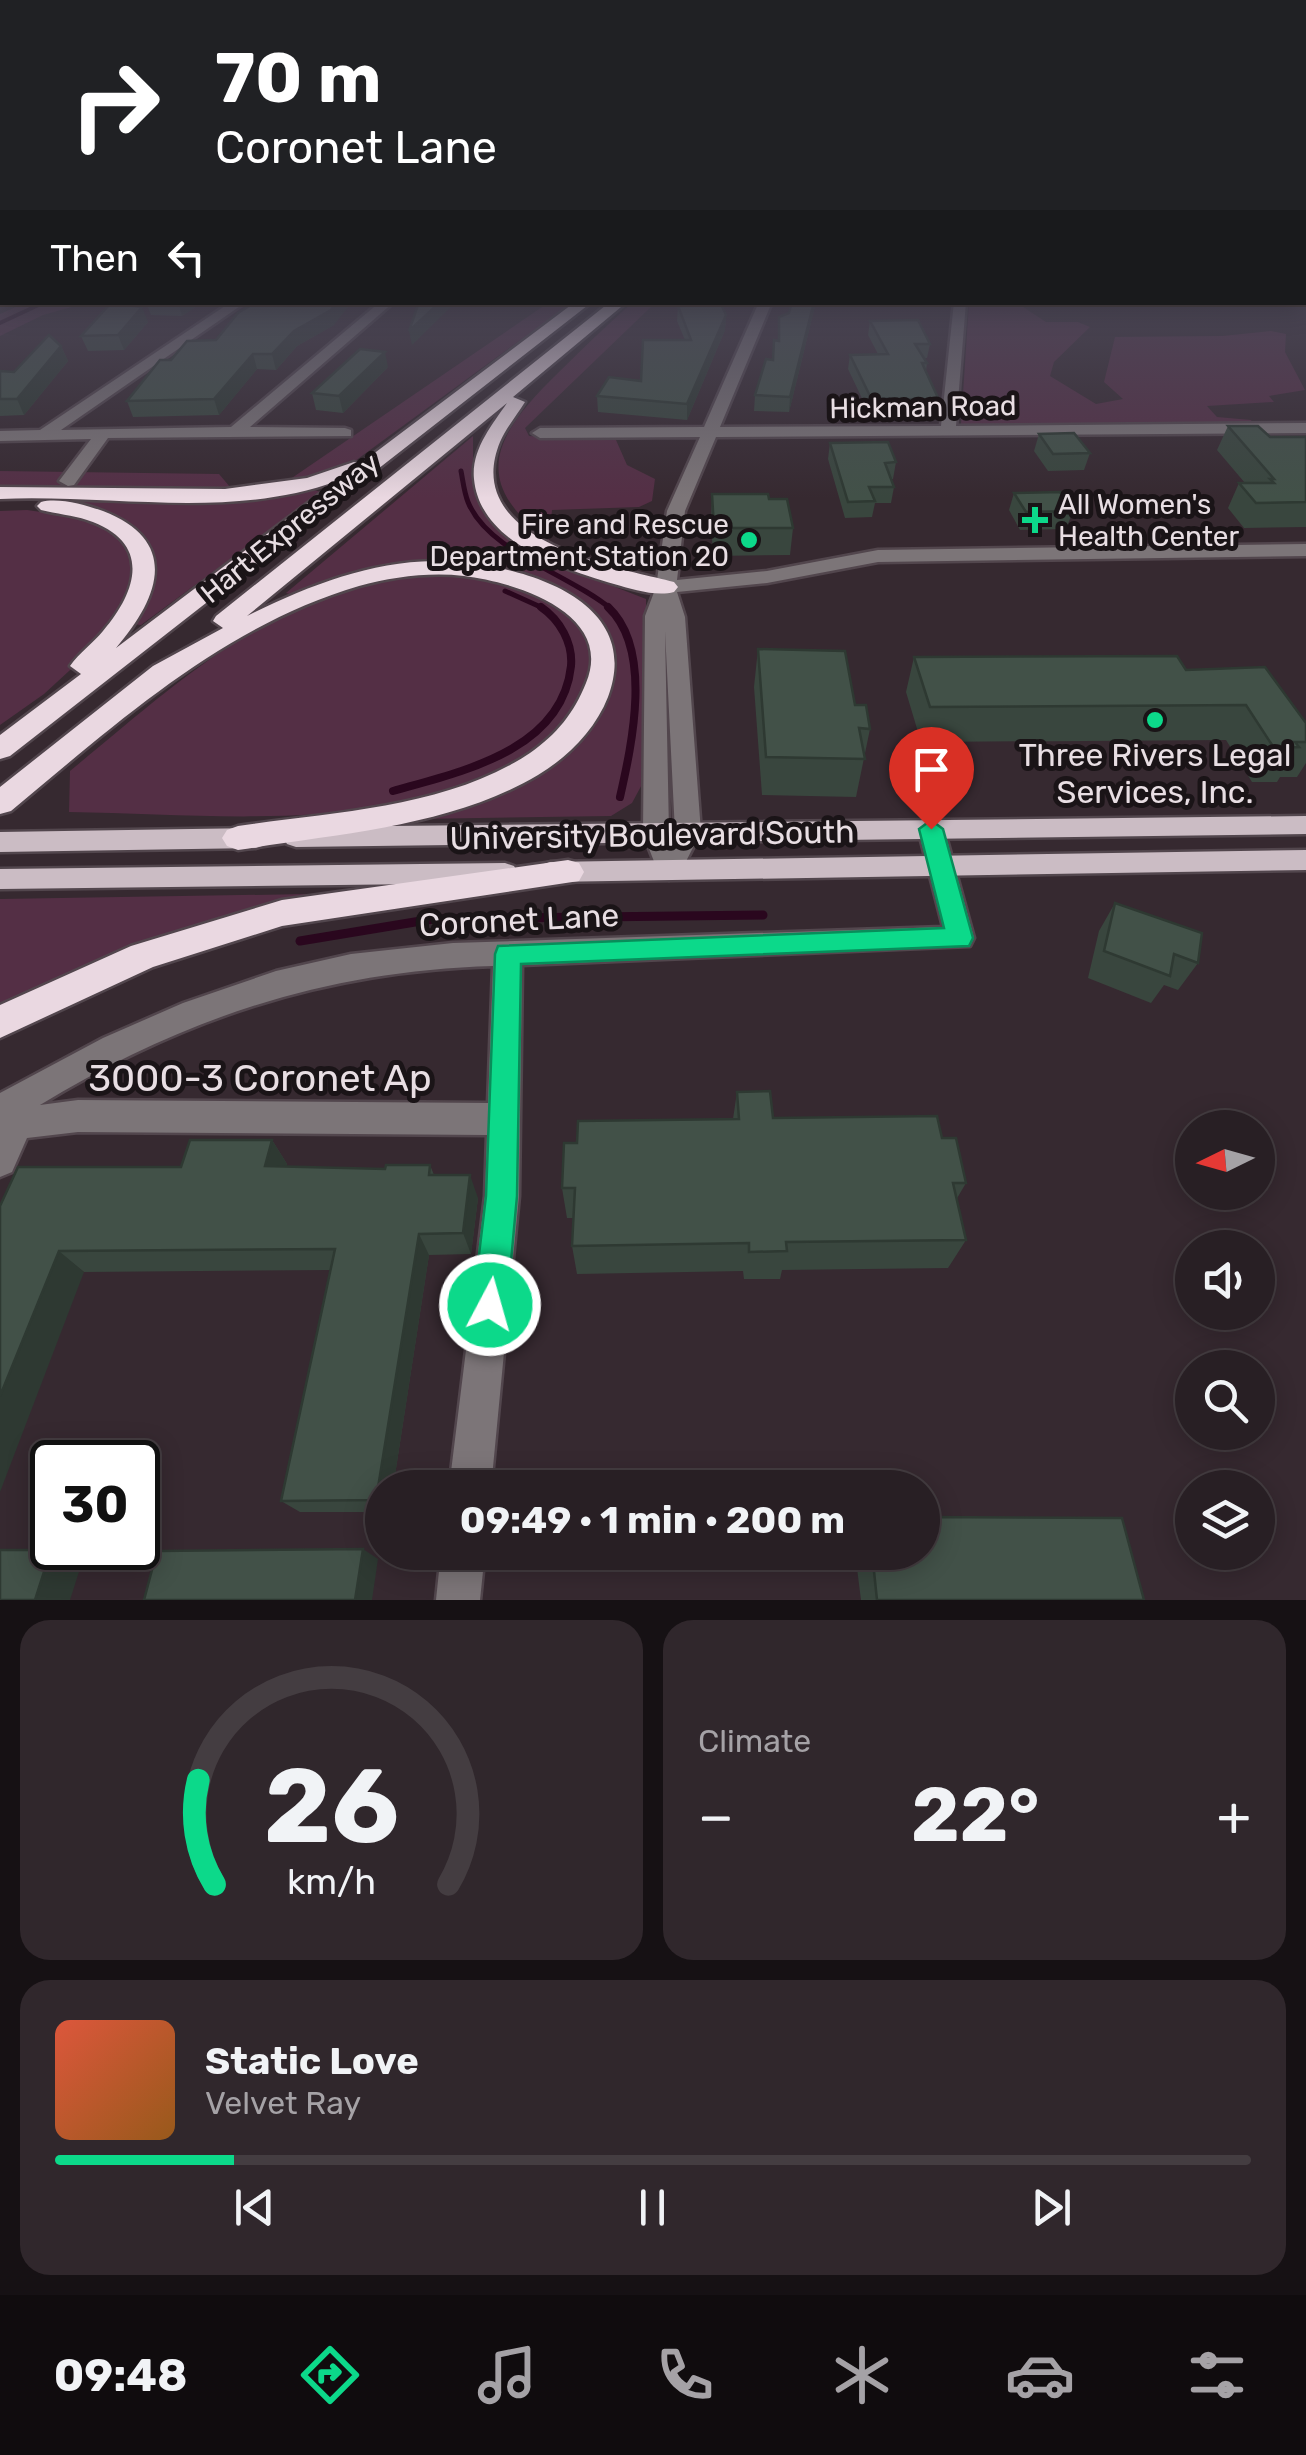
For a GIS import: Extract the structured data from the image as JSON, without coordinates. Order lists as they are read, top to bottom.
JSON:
{
  "streets": {
    "highway": ["Hart Expressway"],
    "main road": ["University Boulevard South"],
    "street": ["Hickman Road", "Coronet Lane", "3000-3 Coronet Ap"]
  },
  "crossings": [
    ["University Boulevard South", "Coronet Lane"],
    ["Coronet Lane", "3000-3 Coronet Ap"]
  ],
  "places": {
    "health": ["All Women's Health Center"],
    "other": ["Fire and Rescue Department Station 20", "Three Rivers Legal Services, Inc."]
  },
  "north": "left",
  "page": {
    "turn": ["70 m", "Coronet Lane"],
    "then": "Then",
    "limit": "30",
    "trip": "09:49 · 1 min · 200 m",
    "tile": "Climate",
    "heat": ["−", "22°", "+"],
    "song": ["Static Love", "Velvet Ray"],
    "tabs": "09:48",
    "gauge": ["26", "km/h"]
  }
}
